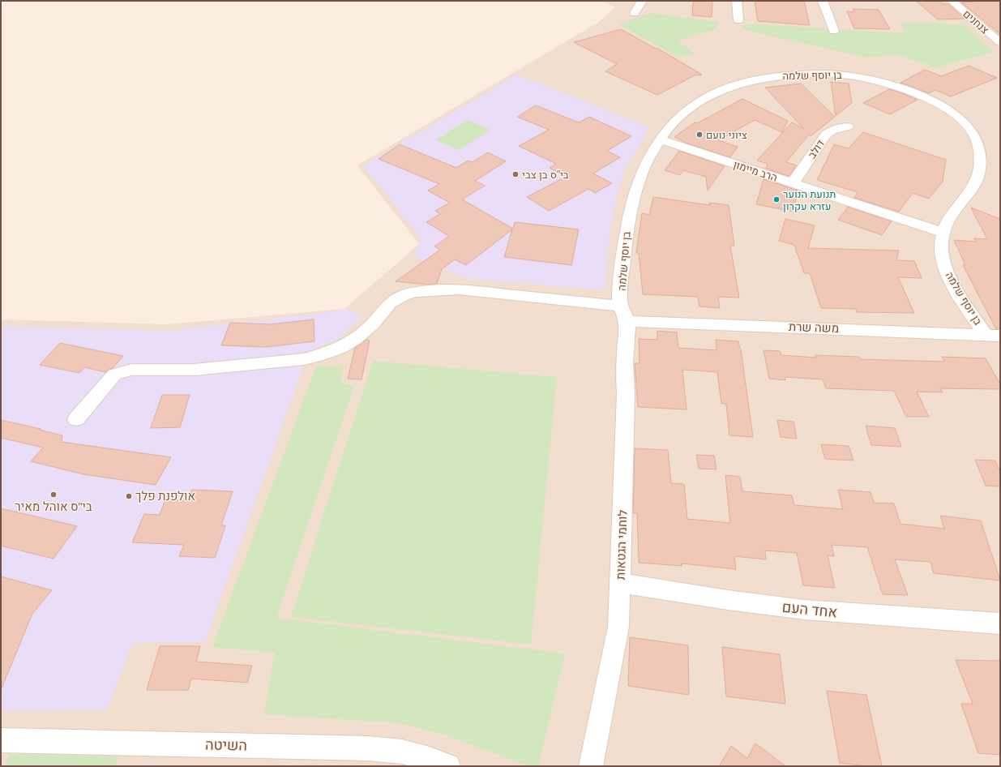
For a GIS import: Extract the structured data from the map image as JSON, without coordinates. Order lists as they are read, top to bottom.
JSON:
{
  "streets": {
    "street": [
      "צנחנים",
      "בן יוסף שלמה",
      "דולב",
      "הרב מיימון",
      "משה שרת",
      "לוחמי הגטאות",
      "אחד העם",
      "השיטה"
    ]
  },
  "crossings": [
    ["בן יוסף שלמה", "הרב מיימון"],
    ["בן יוסף שלמה", "משה שרת"],
    ["בן יוסף שלמה", "לוחמי הגטאות"],
    ["דולב", "הרב מיימון"],
    ["משה שרת", "לוחמי הגטאות"],
    ["לוחמי הגטאות", "אחד העם"]
  ],
  "places": [
    "ציוני נועם",
    "בי\"ס בן צבי",
    "תנועת הנוער עזרא עקרון",
    "בי\"ס אוהל מאיר",
    "אולפנת פלך"
  ]
}
